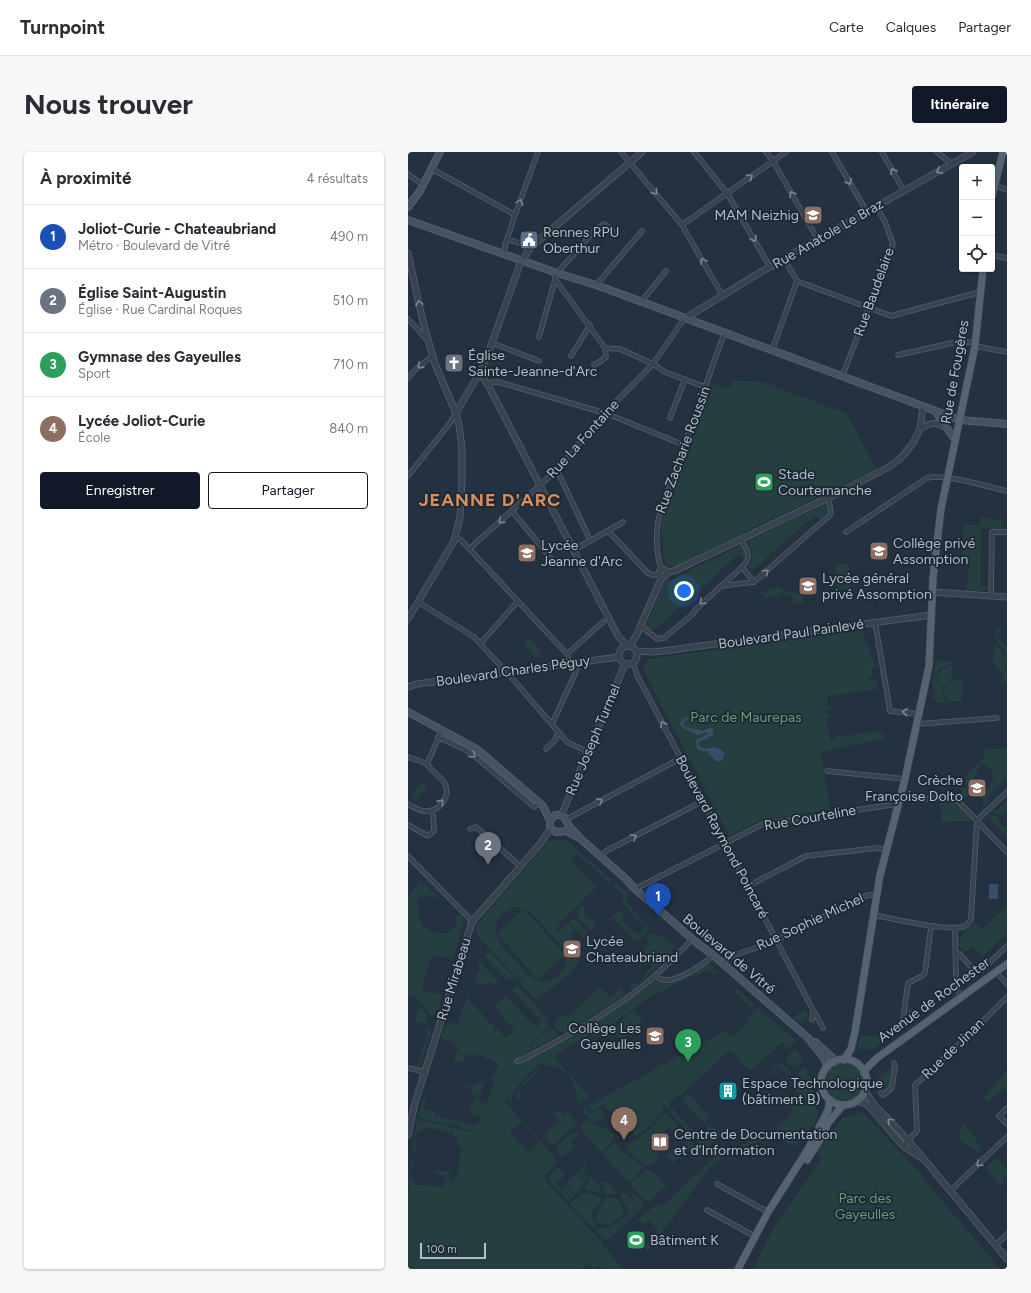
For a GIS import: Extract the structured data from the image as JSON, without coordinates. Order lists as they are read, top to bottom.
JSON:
{
  "streets": {
    "main road": ["Rue de Fougères", "Boulevard de Vitré", "Avenue de Rochester"],
    "street": [
      "Rue Anatole Le Braz",
      "Rue Baudelaire",
      "Rue La Fontaine",
      "Rue Zacharie Roussin",
      "Boulevard Paul Painlevé",
      "Boulevard Charles Péguy",
      "Rue Joseph Turmel",
      "Rue Courteline",
      "Boulevard Raymond Poincaré",
      "Rue Sophie Michel",
      "Rue Mirabeau",
      "Rue de Jinan"
    ]
  },
  "crossings": [
    ["Rue Anatole Le Braz", "Rue Baudelaire"],
    ["Rue Anatole Le Braz", "Rue La Fontaine"],
    ["Rue de Fougères", "Boulevard Paul Painlevé"],
    ["Rue de Fougères", "Rue Courteline"],
    ["Rue de Fougères", "Rue Sophie Michel"],
    ["Rue Joseph Turmel", "Boulevard de Vitré"],
    ["Rue Courteline", "Boulevard Raymond Poincaré"],
    ["Rue Courteline", "Boulevard de Vitré"],
    ["Boulevard Raymond Poincaré", "Rue Sophie Michel"],
    ["Rue Sophie Michel", "Boulevard de Vitré"],
    ["Boulevard de Vitré", "Rue Mirabeau"],
    ["Boulevard de Vitré", "Avenue de Rochester"]
  ],
  "districts": ["JEANNE D'ARC"],
  "parks": ["Parc de Maurepas", "Parc des Gayeulles"],
  "places": {
    "school or university": [
      "MAM Neizhig",
      "Collège privé Assomption",
      "Lycée Jeanne d'Arc",
      "Lycée général privé Assomption",
      "Crèche Françoise Dolto",
      "Lycée Chateaubriand",
      "Collège Les Gayeulles"
    ],
    "public building": ["Rennes RPU Oberthur"],
    "church": ["Église Sainte-Jeanne-d'Arc"],
    "sports": ["Stade Courtemanche", "Bâtiment K"],
    "building": ["Espace Technologique (bâtiment B)"],
    "library": ["Centre de Documentation et d'Information"]
  },
  "scale_bar": "100 m",
  "page": {
    "header": "Turnpoint",
    "nav": ["Carte", "Calques", "Partager"],
    "buttons": [
      "Itinéraire",
      ["Enregistrer", "Partager"]
    ],
    "title": "Nous trouver",
    "heading": ["À proximité", "4 résultats"],
    "map_buttons": ["+", "−"],
    "list": [
      {
        "mark": "1",
        "name": "Joliot-Curie - Chateaubriand",
        "note": "Métro · Boulevard de Vitré",
        "value": "490 m"
      },
      {
        "mark": "2",
        "name": "Église Saint-Augustin",
        "note": "Église · Rue Cardinal Roques",
        "value": "510 m"
      },
      {
        "mark": "3",
        "name": "Gymnase des Gayeulles",
        "note": "Sport",
        "value": "710 m"
      },
      {
        "mark": "4",
        "name": "Lycée Joliot-Curie",
        "note": "École",
        "value": "840 m"
      }
    ],
    "pins": [
      "2",
      "1",
      "3",
      "4"
    ],
    "scale": "100 m"
  }
}
